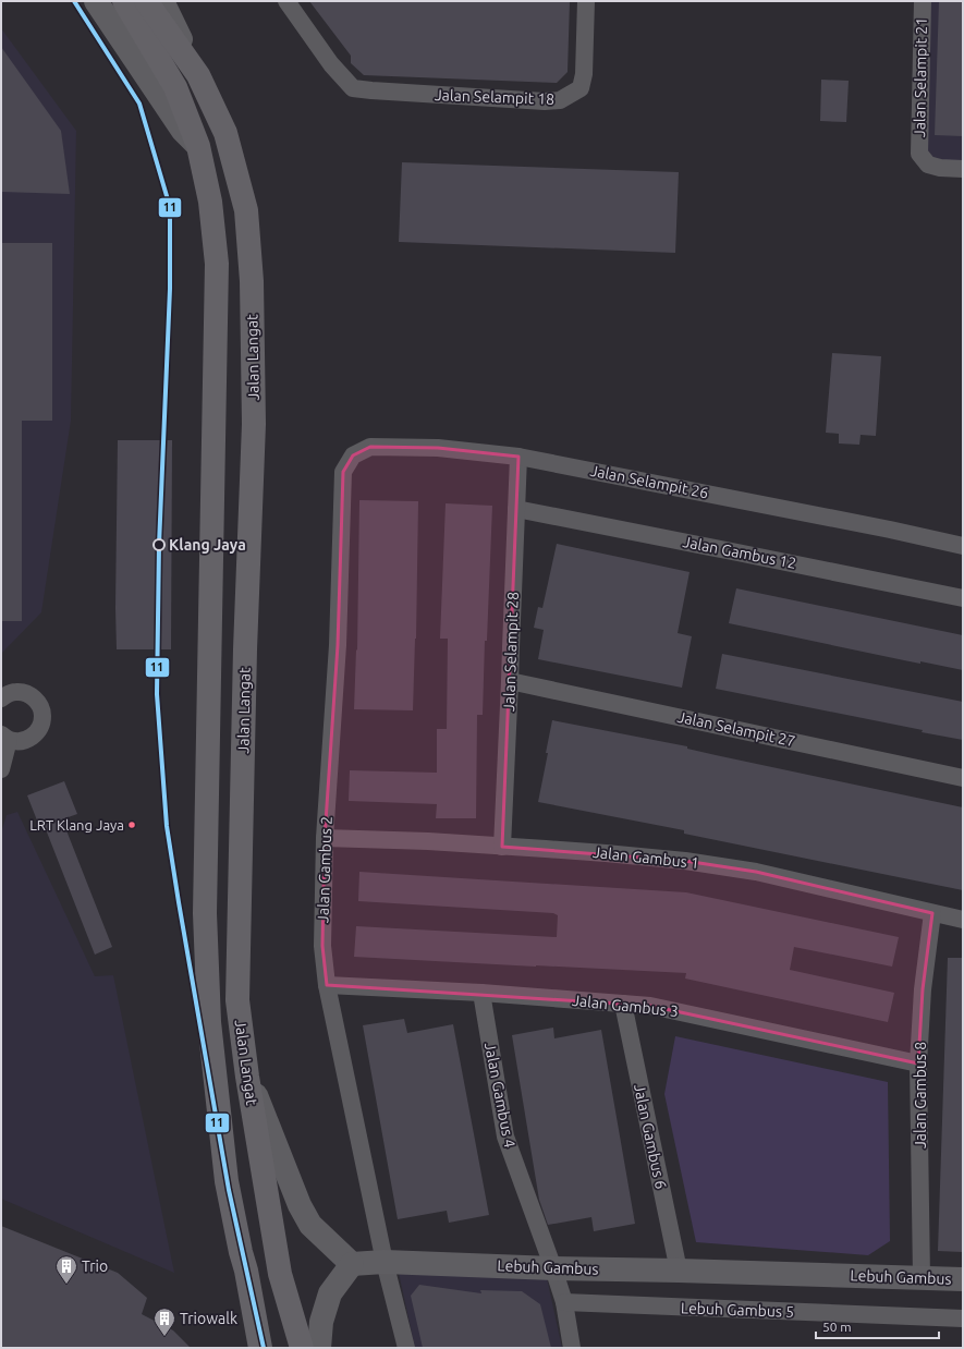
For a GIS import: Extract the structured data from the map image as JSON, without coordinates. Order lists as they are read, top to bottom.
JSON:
{
  "streets": {
    "highway": ["Jalan Langat"],
    "street": [
      "Jalan Selampit 21",
      "Jalan Selampit 18",
      "Jalan Selampit 26",
      "Jalan Gambus 12",
      "Jalan Selampit 28",
      "Jalan Selampit 27",
      "Jalan Gambus 1",
      "Jalan Gambus 2",
      "Jalan Gambus 3",
      "Jalan Gambus 4",
      "Jalan Gambus 8",
      "Jalan Gambus 6",
      "Lebuh Gambus",
      "Lebuh Gambus 5"
    ]
  },
  "crossings": [
    ["Jalan Selampit 26", "Jalan Selampit 28"],
    ["Jalan Selampit 26", "Jalan Gambus 2"],
    ["Jalan Gambus 12", "Jalan Selampit 28"],
    ["Jalan Selampit 28", "Jalan Selampit 27"],
    ["Jalan Selampit 28", "Jalan Gambus 1"],
    ["Jalan Gambus 1", "Jalan Gambus 2"],
    ["Jalan Gambus 1", "Jalan Gambus 8"],
    ["Jalan Gambus 2", "Jalan Gambus 3"],
    ["Jalan Gambus 2", "Lebuh Gambus"],
    ["Jalan Gambus 3", "Jalan Gambus 4"],
    ["Jalan Gambus 3", "Jalan Gambus 8"],
    ["Jalan Gambus 3", "Jalan Gambus 6"],
    ["Jalan Gambus 4", "Lebuh Gambus"],
    ["Jalan Gambus 4", "Lebuh Gambus 5"],
    ["Jalan Gambus 8", "Lebuh Gambus"],
    ["Jalan Gambus 6", "Lebuh Gambus"]
  ],
  "places": {
    "other": ["Klang Jaya", "LRT Klang Jaya"],
    "building": ["Trio", "Triowalk"]
  },
  "lines": ["transit line 11"],
  "scale_bar": "50 m"
}
